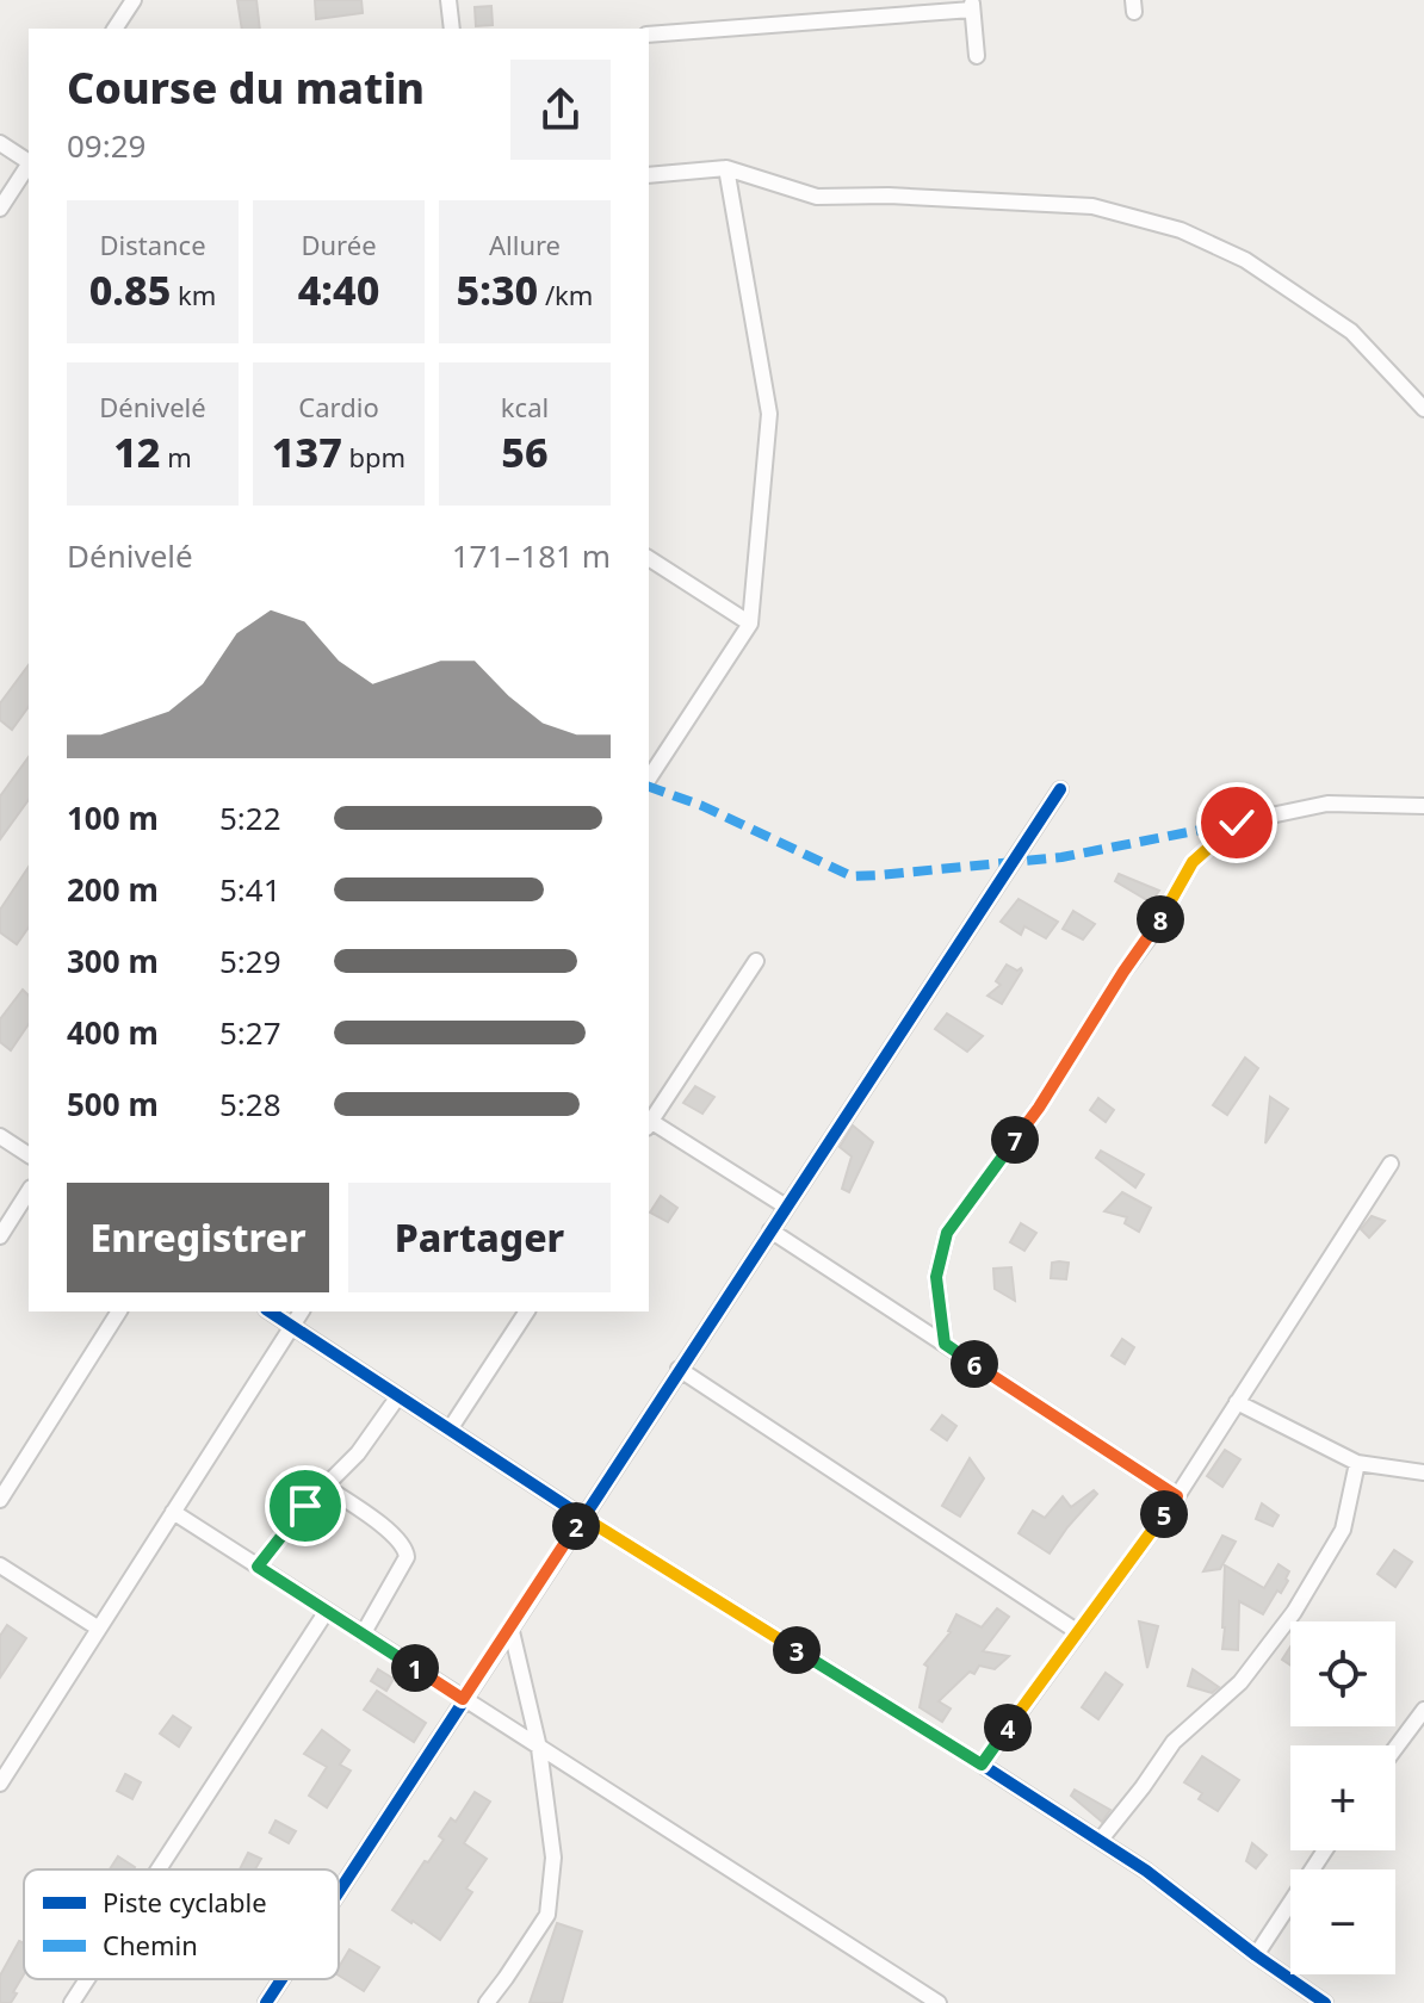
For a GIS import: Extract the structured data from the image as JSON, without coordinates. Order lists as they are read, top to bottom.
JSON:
{
  "legend": ["Piste cyclable", "Chemin"],
  "page": {
    "heading": ["Course du matin", "09:29"],
    "stats": [
      ["Distance", "0.85 km"],
      ["Durée", "4:40"],
      ["Allure", "5:30 /km"],
      ["Dénivelé", "12 m"],
      ["Cardio", "137 bpm"],
      ["kcal", "56"]
    ],
    "chart": ["Dénivelé", "171–181 m"],
    "list": [
      {
        "name": "100 m",
        "note": "5:22"
      },
      {
        "name": "200 m",
        "note": "5:41"
      },
      {
        "name": "300 m",
        "note": "5:29"
      },
      {
        "name": "400 m",
        "note": "5:27"
      },
      {
        "name": "500 m",
        "note": "5:28"
      }
    ],
    "pins": [
      "8",
      "7",
      "6",
      "5",
      "2",
      "3",
      "1",
      "4"
    ],
    "buttons": ["Enregistrer", "Partager"],
    "map_buttons": ["+", "−"]
  }
}
